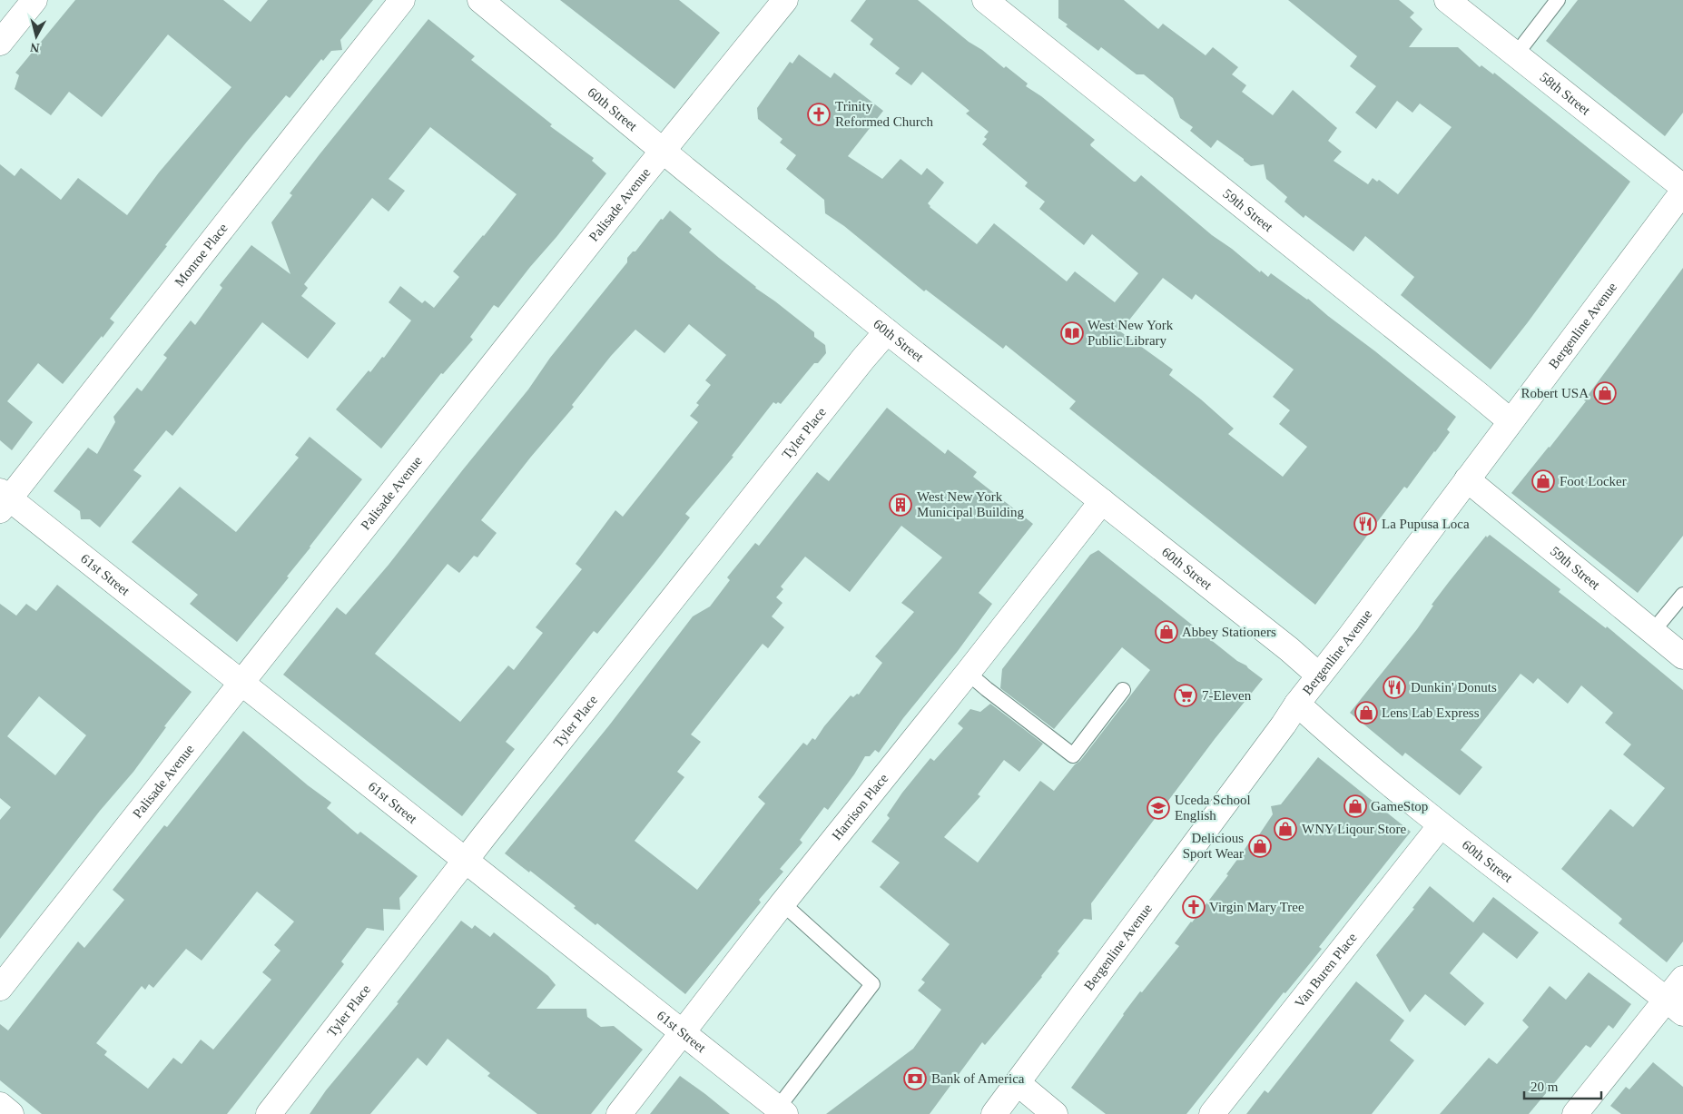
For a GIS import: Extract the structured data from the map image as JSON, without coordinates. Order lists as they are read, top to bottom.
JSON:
{
  "streets": {
    "street": [
      "58th Street",
      "60th Street",
      "Palisade Avenue",
      "59th Street",
      "Monroe Place",
      "Bergenline Avenue",
      "Tyler Place",
      "61st Street",
      "Harrison Place",
      "Van Buren Place"
    ]
  },
  "crossings": [
    ["60th Street", "Palisade Avenue"],
    ["60th Street", "Bergenline Avenue"],
    ["60th Street", "Tyler Place"],
    ["60th Street", "Harrison Place"],
    ["60th Street", "Van Buren Place"],
    ["Palisade Avenue", "61st Street"],
    ["59th Street", "Bergenline Avenue"],
    ["Monroe Place", "61st Street"],
    ["Tyler Place", "61st Street"],
    ["61st Street", "Harrison Place"]
  ],
  "places": {
    "church": ["Trinity Reformed Church", "Virgin Mary Tree"],
    "library": ["West New York Public Library"],
    "shop": [
      "Robert USA",
      "Foot Locker",
      "Abbey Stationers",
      "Lens Lab Express",
      "GameStop",
      "WNY Liqour Store",
      "Delicious Sport Wear"
    ],
    "building": ["West New York Municipal Building"],
    "restaurant": ["La Pupusa Loca", "Dunkin' Donuts"],
    "supermarket": ["7-Eleven"],
    "school or university": ["Uceda School English"],
    "bank": ["Bank of America"]
  },
  "scale_bar": "20 m",
  "north": "bottom"
}
